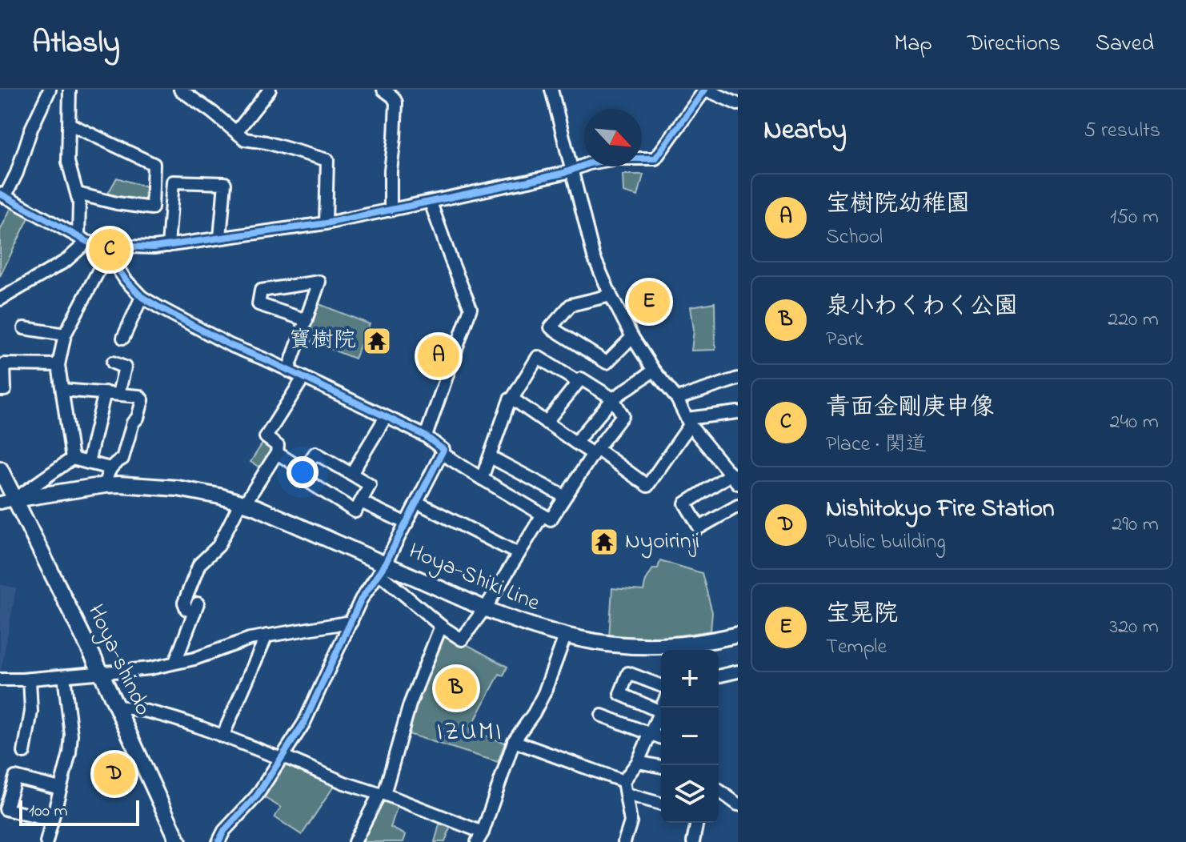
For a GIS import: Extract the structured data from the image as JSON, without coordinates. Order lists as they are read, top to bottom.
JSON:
{
  "streets": {
    "main road": ["Hoya-Shiki Line", "Hoya-shindo"]
  },
  "crossings": [
    ["Hoya-Shiki Line", "Hoya-shindo"]
  ],
  "districts": ["IZUMI"],
  "places": {
    "temple": ["寶樹院", "Nyoirinji"]
  },
  "scale_bar": "100 m",
  "north": "bottom right",
  "page": {
    "header": "Atlasly",
    "nav": ["Map", "Directions", "Saved"],
    "heading": ["Nearby", "5 results"],
    "list": [
      {
        "mark": "A",
        "name": "宝樹院幼稚園",
        "note": "School",
        "value": "150 m"
      },
      {
        "mark": "B",
        "name": "泉小わくわく公園",
        "note": "Park",
        "value": "220 m"
      },
      {
        "mark": "C",
        "name": "青面金剛庚申像",
        "note": "Place · 関道",
        "value": "240 m"
      },
      {
        "mark": "D",
        "name": "Nishitokyo Fire Station",
        "note": "Public building",
        "value": "290 m"
      },
      {
        "mark": "E",
        "name": "宝晃院",
        "note": "Temple",
        "value": "320 m"
      }
    ],
    "pins": [
      "C",
      "E",
      "A",
      "B",
      "D"
    ],
    "map_buttons": ["+", "−"],
    "scale": "100 m"
  }
}
